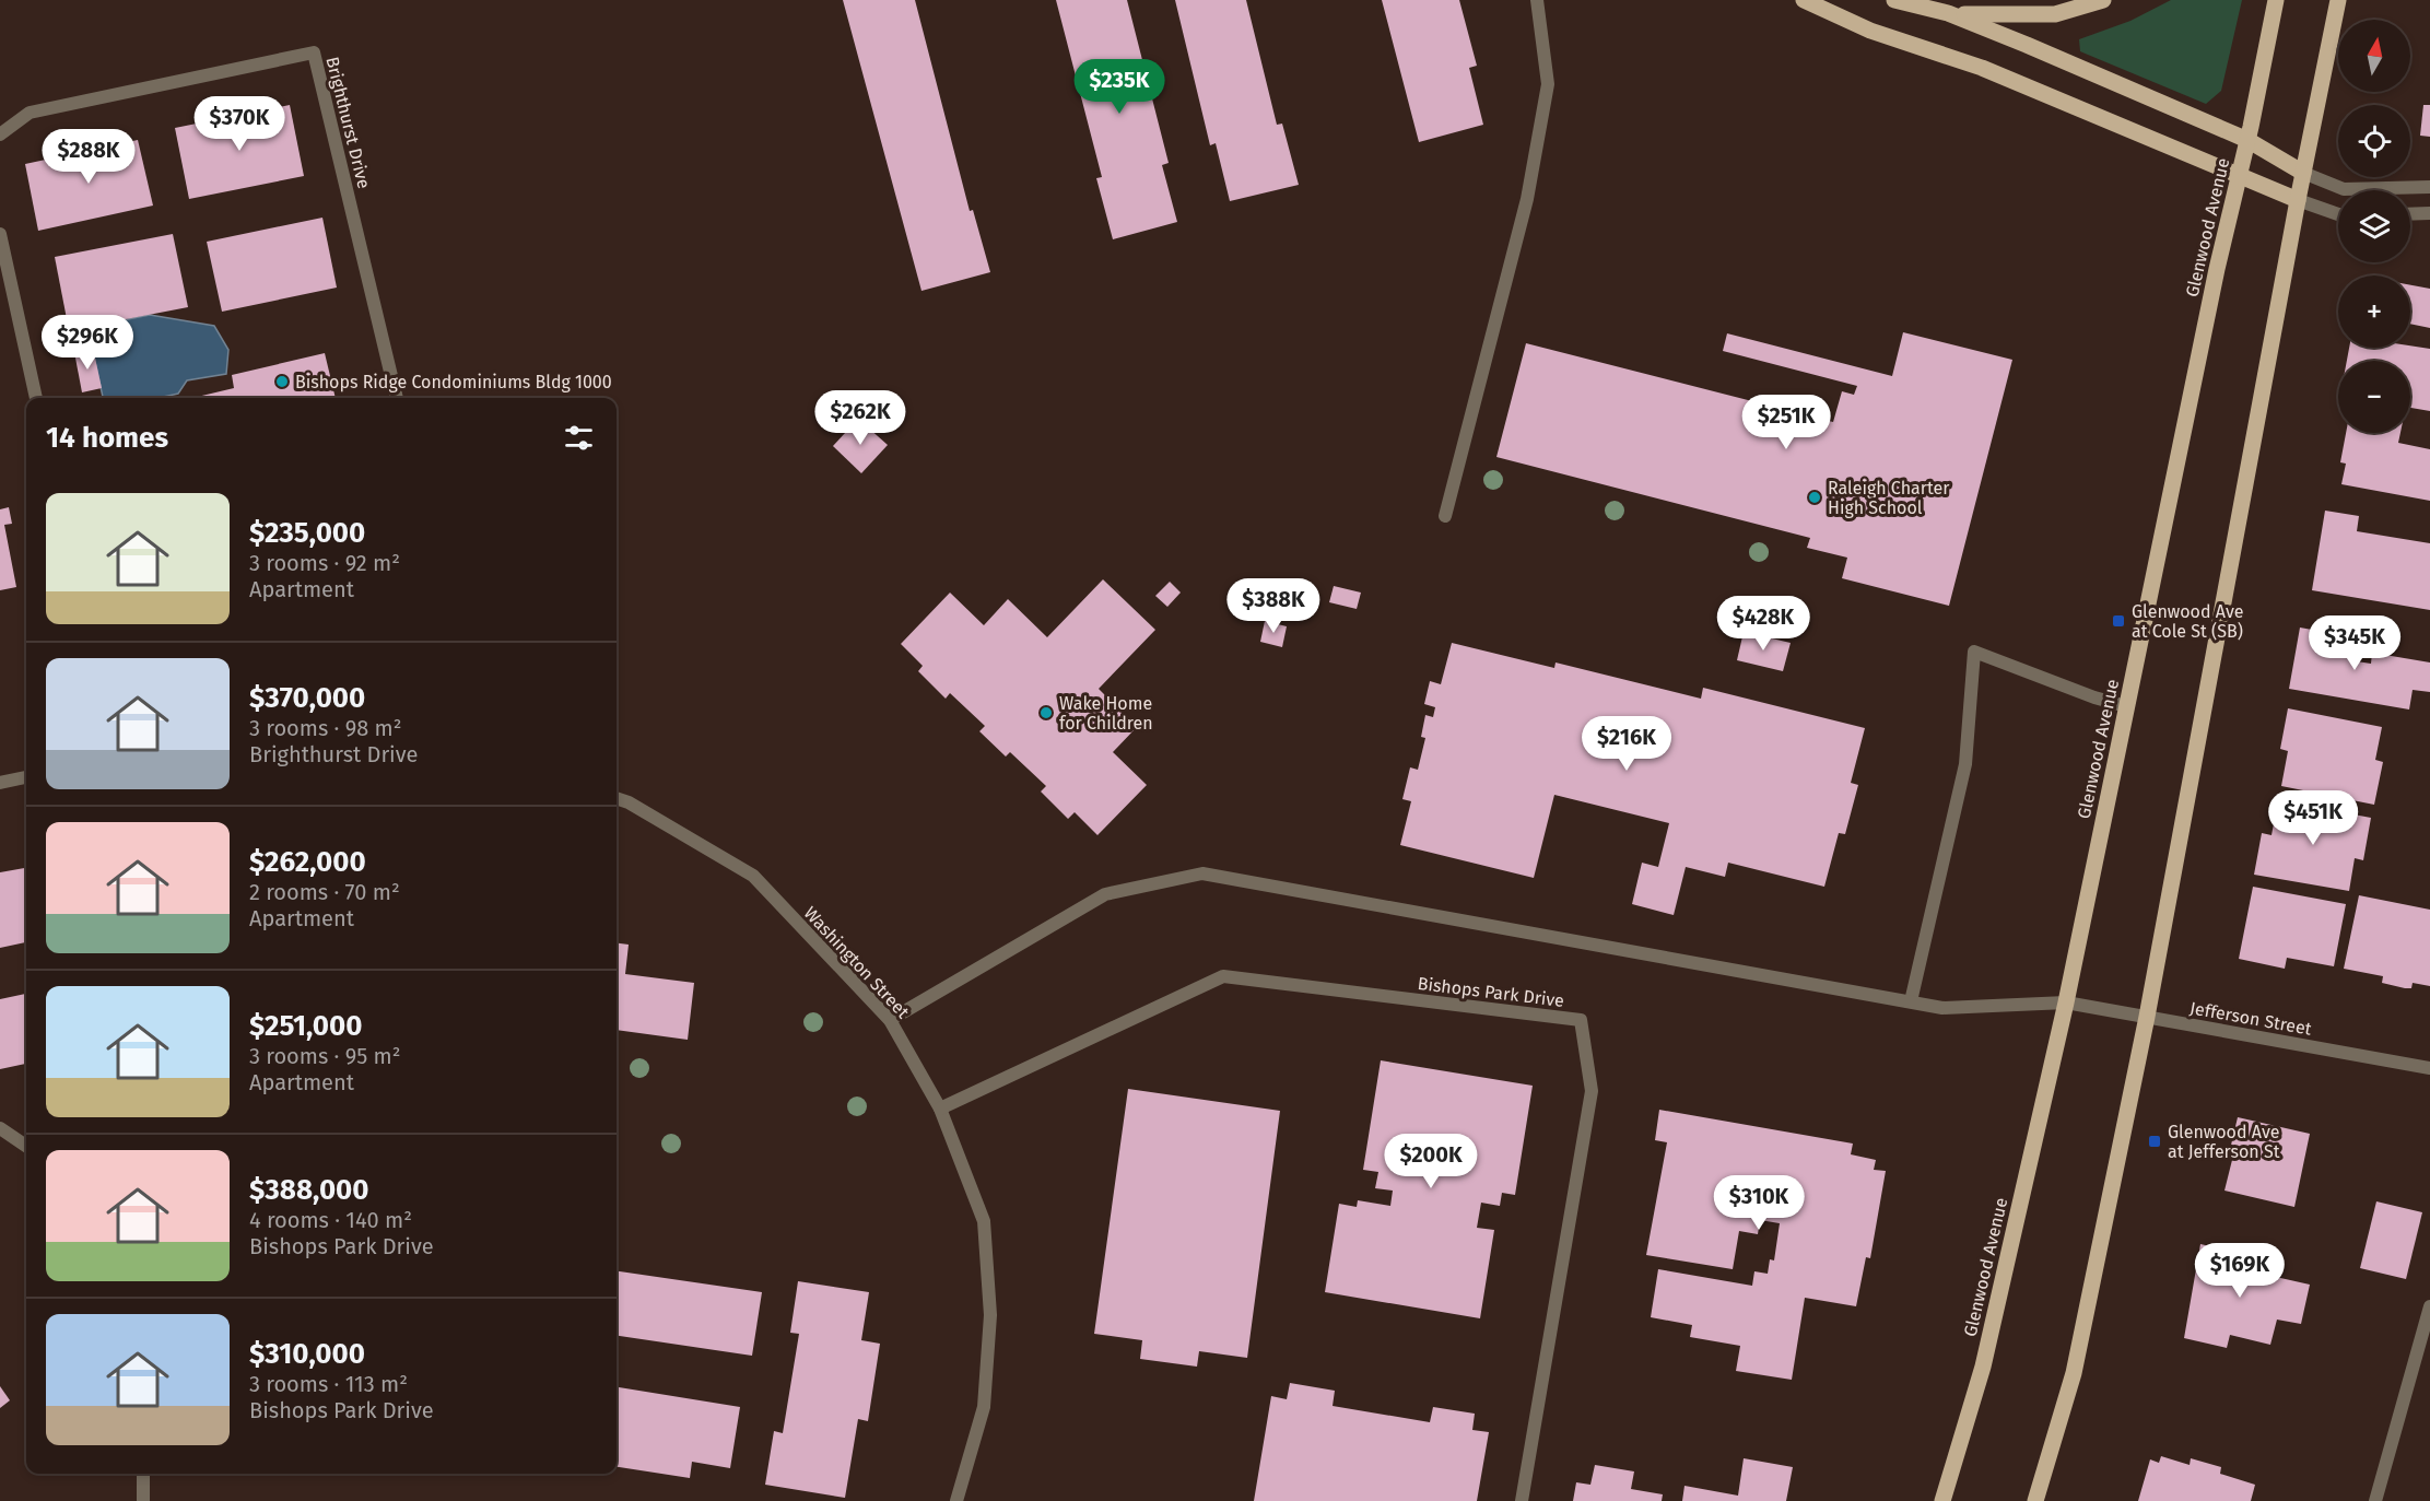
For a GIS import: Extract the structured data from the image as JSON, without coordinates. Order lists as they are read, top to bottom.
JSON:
{
  "streets": {
    "main road": ["Glenwood Avenue"],
    "street": [
      "Brighthurst Drive",
      "Washington Street",
      "Bishops Park Drive",
      "Jefferson Street"
    ]
  },
  "crossings": [
    ["Glenwood Avenue", "Jefferson Street"],
    ["Washington Street", "Bishops Park Drive"],
    ["Washington Street", "Jefferson Street"]
  ],
  "places": {
    "other": ["Bishops Ridge Condominiums Bldg 1000", "Raleigh Charter High School", "Wake Home for Children"],
    "transit": ["Glenwood Ave at Cole St (SB)", "Glenwood Ave at Jefferson St"]
  },
  "north": "top",
  "page": {
    "map_buttons": ["+", "−"],
    "price": [
      "$235K",
      "$370K",
      "$288K",
      "$296K",
      "$262K",
      "$251K",
      "$388K",
      "$428K",
      "$345K",
      "$216K",
      "$451K",
      "$200K",
      "$310K",
      "$169K"
    ],
    "heading": "14 homes",
    "list": [
      {
        "name": "$235,000",
        "note": "3 rooms · 92 m² · Apartment"
      },
      {
        "name": "$370,000",
        "note": "3 rooms · 98 m² · Brighthurst Drive"
      },
      {
        "name": "$262,000",
        "note": "2 rooms · 70 m² · Apartment"
      },
      {
        "name": "$251,000",
        "note": "3 rooms · 95 m² · Apartment"
      },
      {
        "name": "$388,000",
        "note": "4 rooms · 140 m² · Bishops Park Drive"
      },
      {
        "name": "$310,000",
        "note": "3 rooms · 113 m² · Bishops Park Drive"
      }
    ]
  }
}
